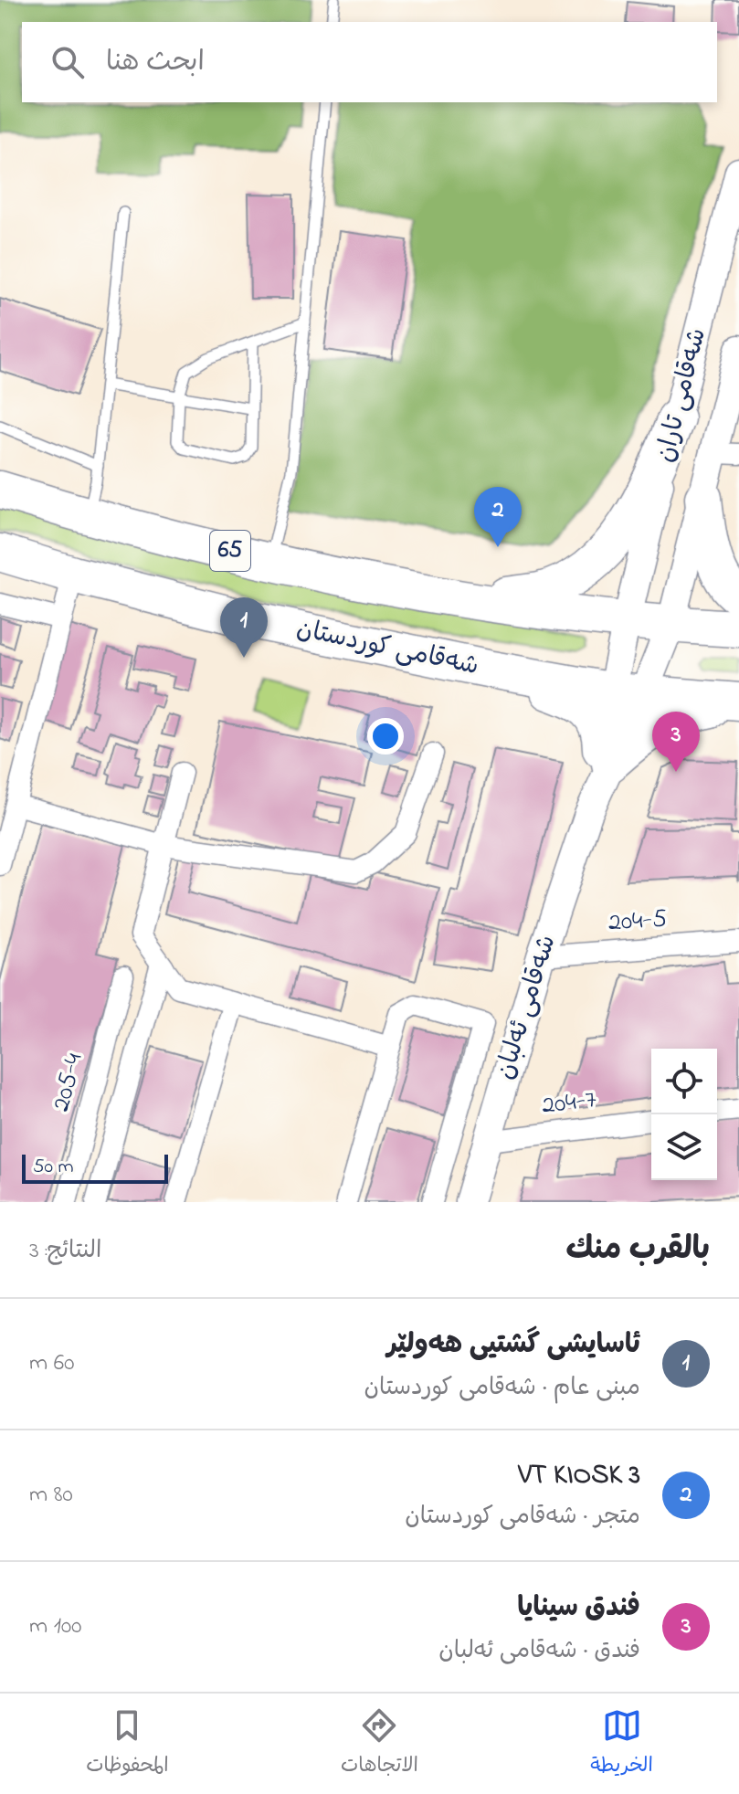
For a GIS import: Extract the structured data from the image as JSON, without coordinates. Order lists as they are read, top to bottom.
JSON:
{
  "streets": {
    "highway": ["65", "شەقامی کوردستان"],
    "main road": ["شەقامی تاران", "شەقامی ئەلبان"],
    "street": ["204-5", "205-4", "204-7"]
  },
  "crossings": [
    ["شەقامی تاران", "65"],
    ["شەقامی تاران", "شەقامی ئەلبان"],
    ["65", "شەقامی ئەلبان"],
    ["شەقامی کوردستان", "شەقامی ئەلبان"],
    ["204-5", "شەقامی ئەلبان"],
    ["شەقامی ئەلبان", "204-7"]
  ],
  "scale_bar": "50 m",
  "page": {
    "search": "ابحث هنا",
    "pins": ["2", "1", "3"],
    "scale": "50 m",
    "heading": ["بالقرب منك", "النتائج: 3"],
    "list": [
      {
        "mark": "1",
        "name": "ئاسایشی گشتیی هەولێر",
        "note": "مبنى عام · شەقامی کوردستان",
        "value": "60 m"
      },
      {
        "mark": "2",
        "name": "VT KIOSK 3",
        "note": "متجر · شەقامی کوردستان",
        "value": "80 m"
      },
      {
        "mark": "3",
        "name": "فندق سينايا",
        "note": "فندق · شەقامی ئەلبان",
        "value": "100 m"
      }
    ],
    "nav": ["الخريطة", "الاتجاهات", "المحفوظات"]
  }
}
